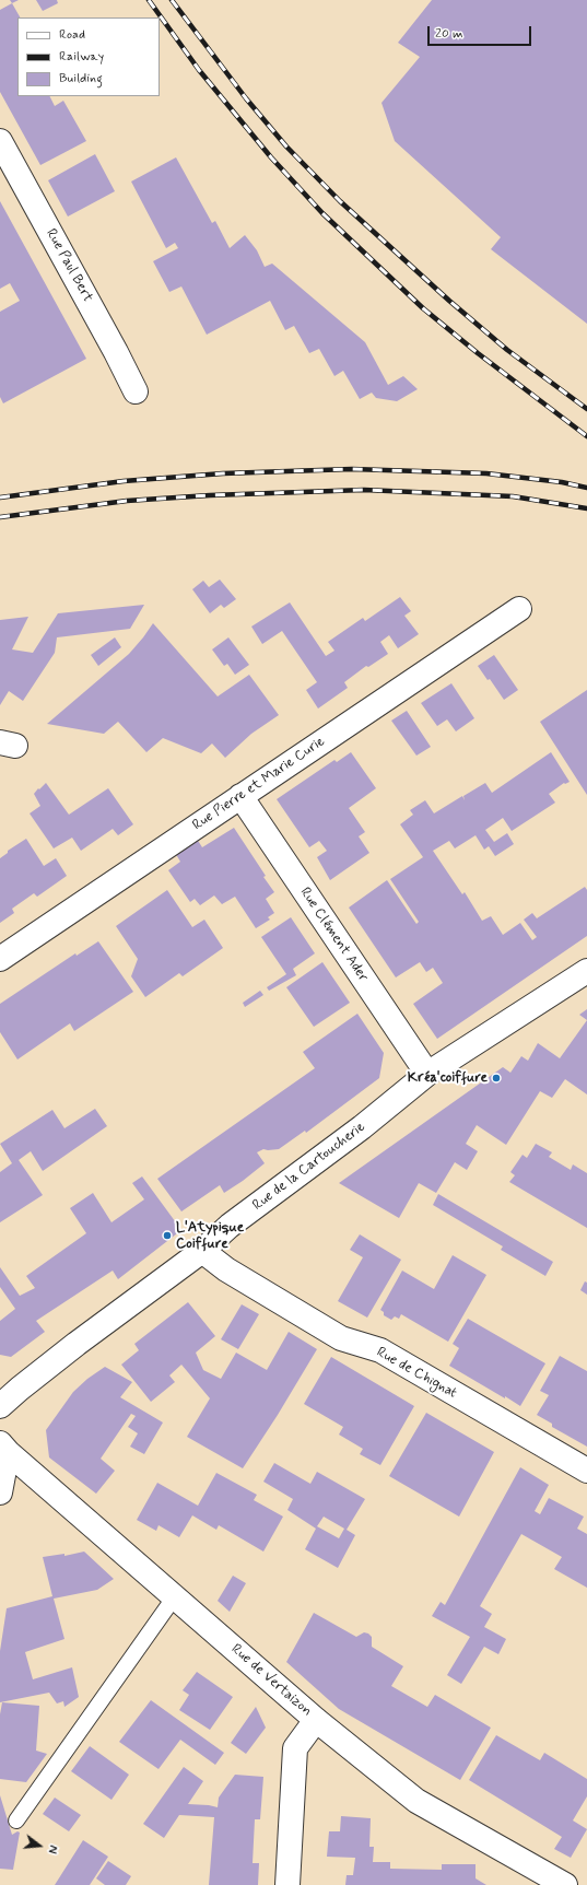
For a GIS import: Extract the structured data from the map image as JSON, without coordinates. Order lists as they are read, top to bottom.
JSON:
{
  "streets": {
    "street": [
      "Rue Paul Bert",
      "Rue Pierre et Marie Curie",
      "Rue Clément Ader",
      "Rue de la Cartoucherie",
      "Rue de Chignat",
      "Rue de Vertaizon"
    ]
  },
  "crossings": [
    ["Rue Pierre et Marie Curie", "Rue Clément Ader"],
    ["Rue Clément Ader", "Rue de la Cartoucherie"],
    ["Rue de la Cartoucherie", "Rue de Chignat"]
  ],
  "places": ["Kréa'coiffure", "L'Atypique Coiffure"],
  "legend": ["Road", "Railway", "Building"],
  "scale_bar": "20 m",
  "north": "right"
}
